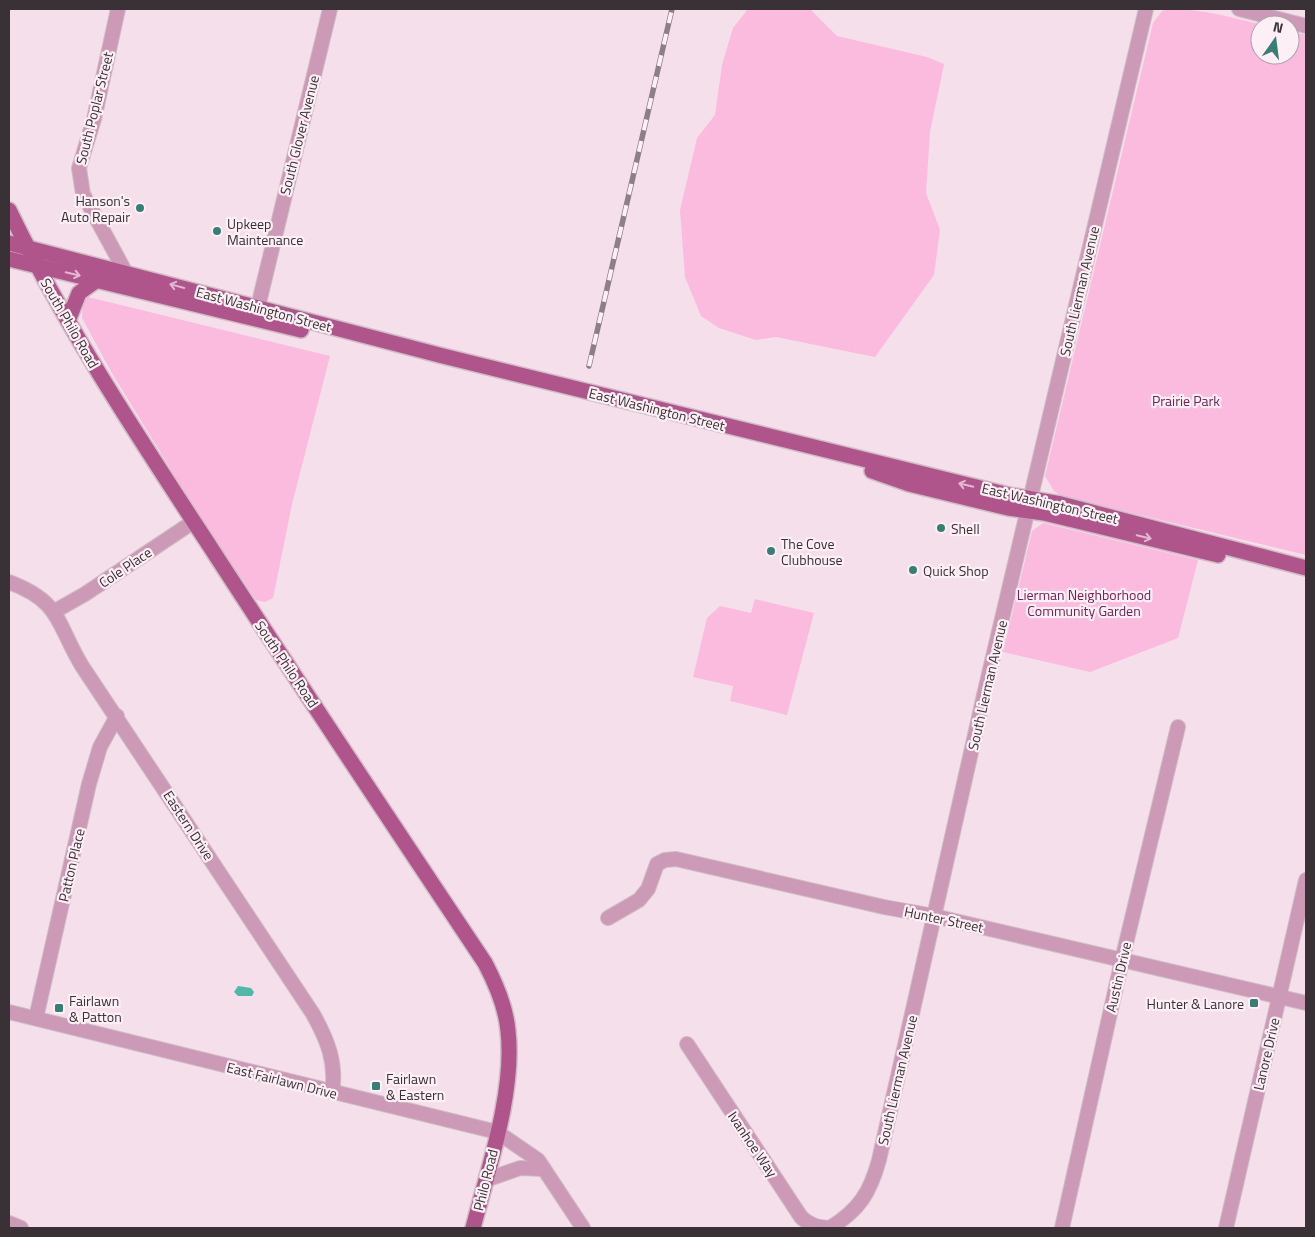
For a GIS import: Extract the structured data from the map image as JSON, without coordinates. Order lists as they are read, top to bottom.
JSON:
{
  "streets": {
    "main road": ["East Washington Street", "South Philo Road", "Philo Road"],
    "street": [
      "South Poplar Street",
      "South Glover Avenue",
      "South Lierman Avenue",
      "Cole Place",
      "Eastern Drive",
      "Patton Place",
      "Hunter Street",
      "Austin Drive",
      "Lanore Drive",
      "East Fairlawn Drive",
      "Ivanhoe Way"
    ]
  },
  "crossings": [
    ["South Poplar Street", "East Washington Street"],
    ["South Glover Avenue", "East Washington Street"],
    ["South Lierman Avenue", "East Washington Street"],
    ["South Lierman Avenue", "Hunter Street"],
    ["South Lierman Avenue", "Ivanhoe Way"],
    ["East Washington Street", "South Philo Road"],
    ["South Philo Road", "Cole Place"],
    ["South Philo Road", "East Fairlawn Drive"],
    ["South Philo Road", "Philo Road"],
    ["Cole Place", "Eastern Drive"],
    ["Eastern Drive", "Patton Place"],
    ["Eastern Drive", "East Fairlawn Drive"],
    ["Patton Place", "East Fairlawn Drive"],
    ["Hunter Street", "Austin Drive"],
    ["Hunter Street", "Lanore Drive"],
    ["East Fairlawn Drive", "Philo Road"]
  ],
  "parks": ["Prairie Park", "Lierman Neighborhood Community Garden"],
  "places": {
    "other": [
      "Hanson's Auto Repair",
      "Upkeep Maintenance",
      "Shell",
      "The Cove Clubhouse",
      "Quick Shop"
    ],
    "transit": ["Hunter & Lanore", "Fairlawn & Patton", "Fairlawn & Eastern"]
  },
  "north": "top"
}
